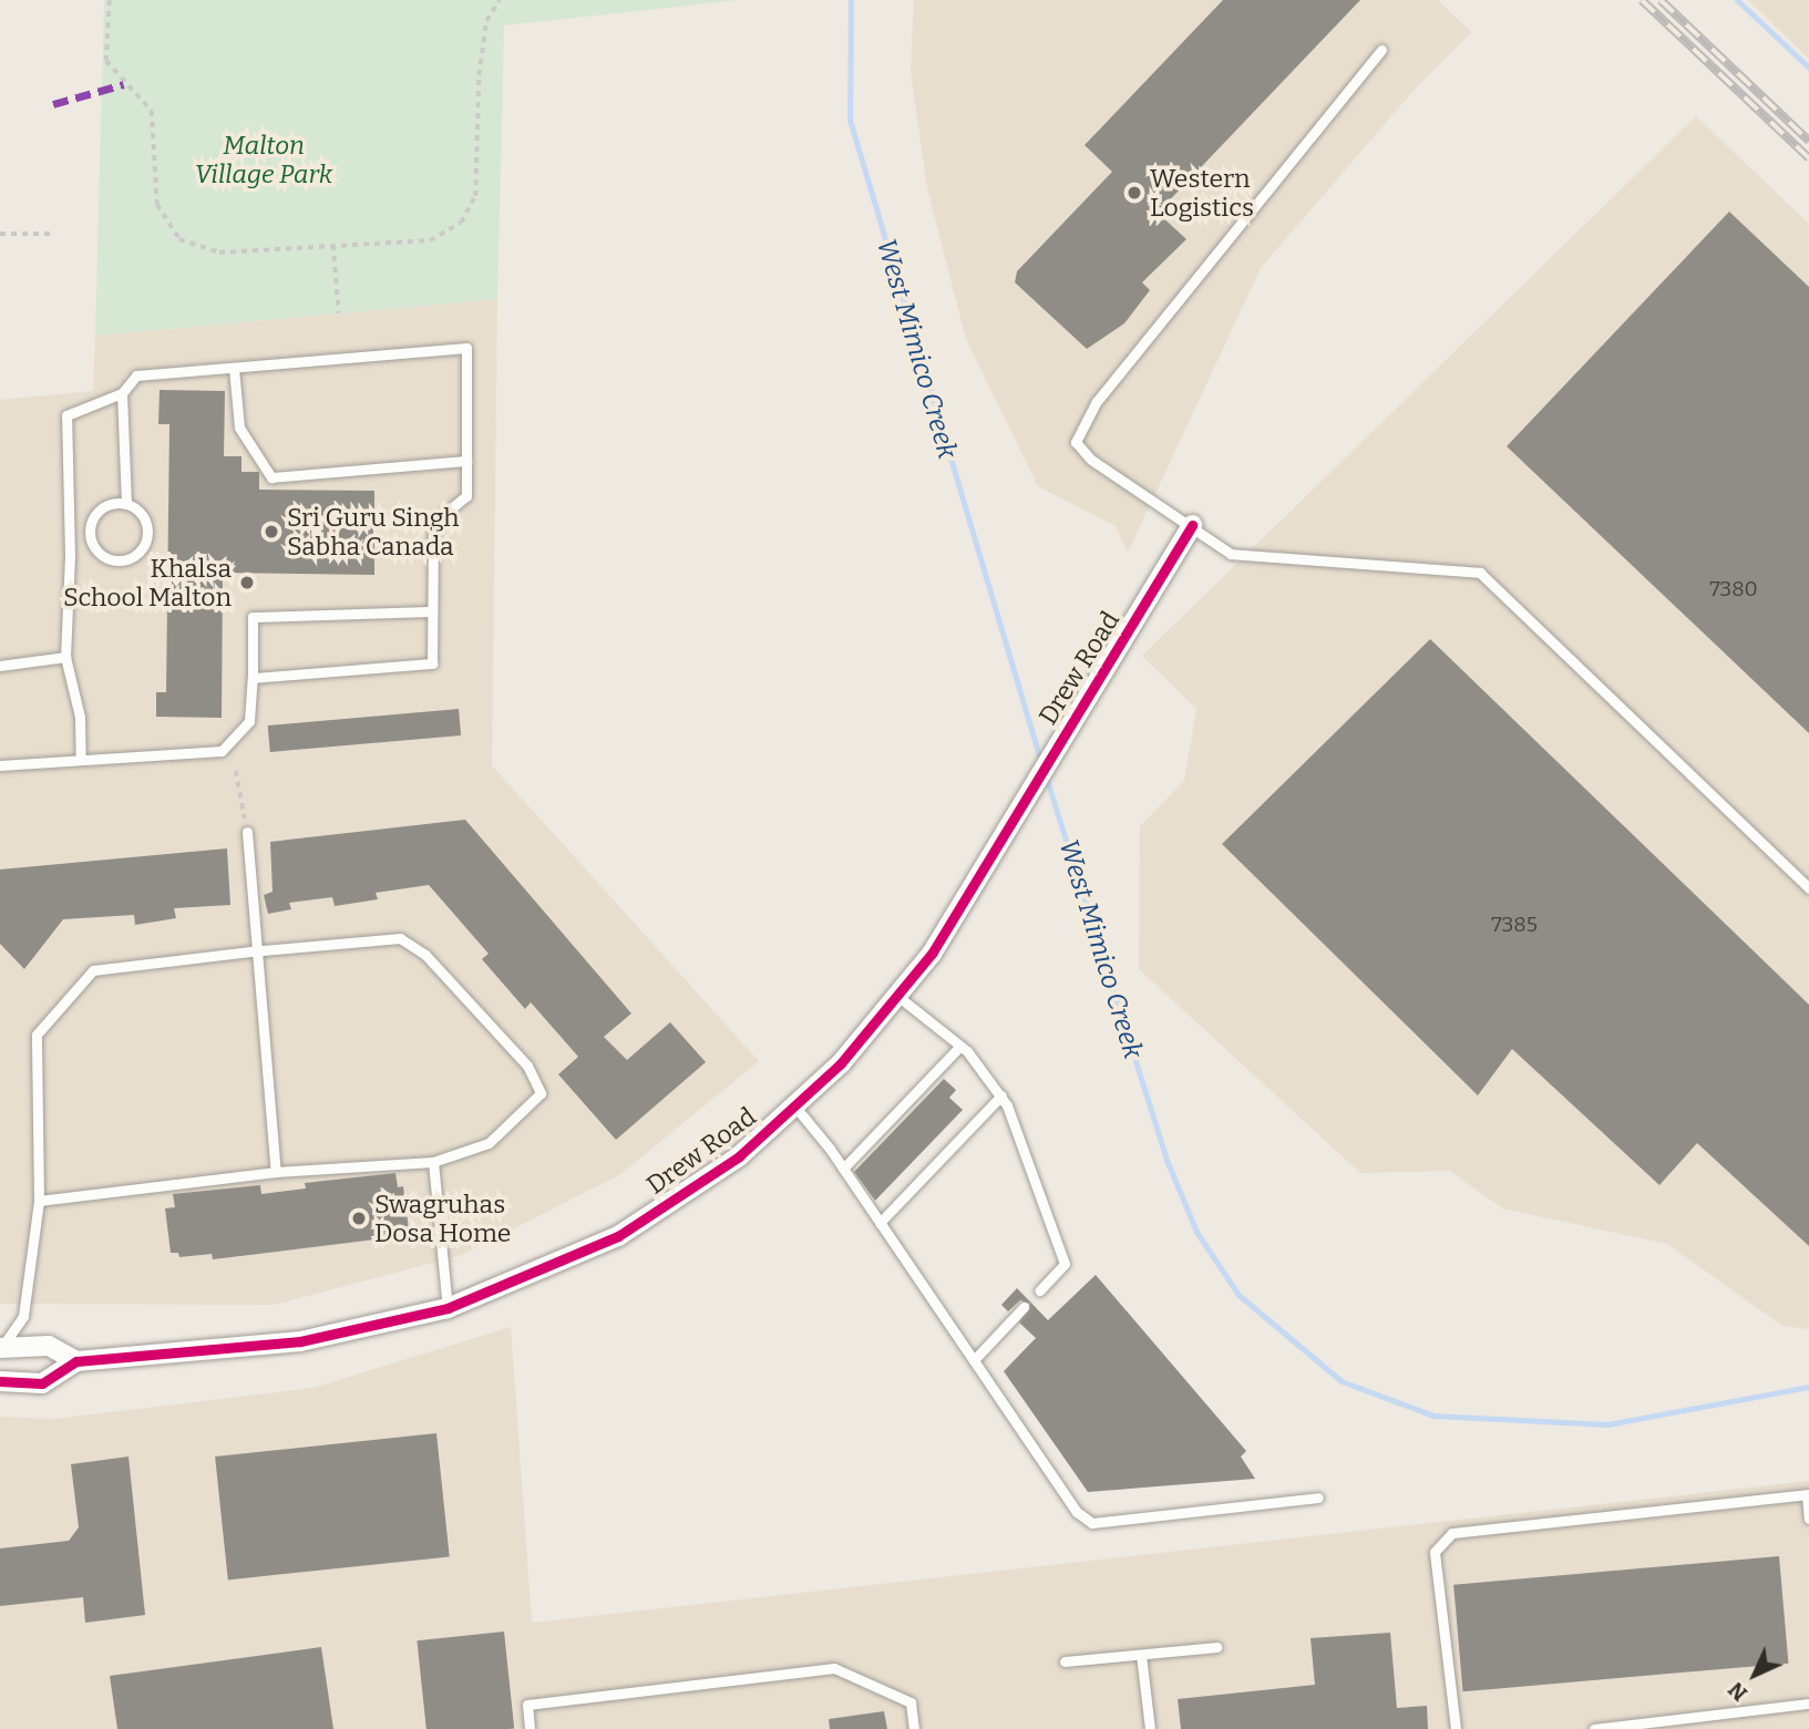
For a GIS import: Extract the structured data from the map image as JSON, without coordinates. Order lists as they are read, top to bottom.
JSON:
{
  "streets": {
    "street": ["Drew Road"]
  },
  "water": ["West Mimico Creek"],
  "parks": ["Malton Village Park"],
  "places": [
    "Western Logistics",
    "Sri Guru Singh Sabha Canada",
    "Khalsa School Malton",
    "Swagruhas Dosa Home"
  ],
  "house_numbers": ["7380", "7385"],
  "north": "bottom left"
}
